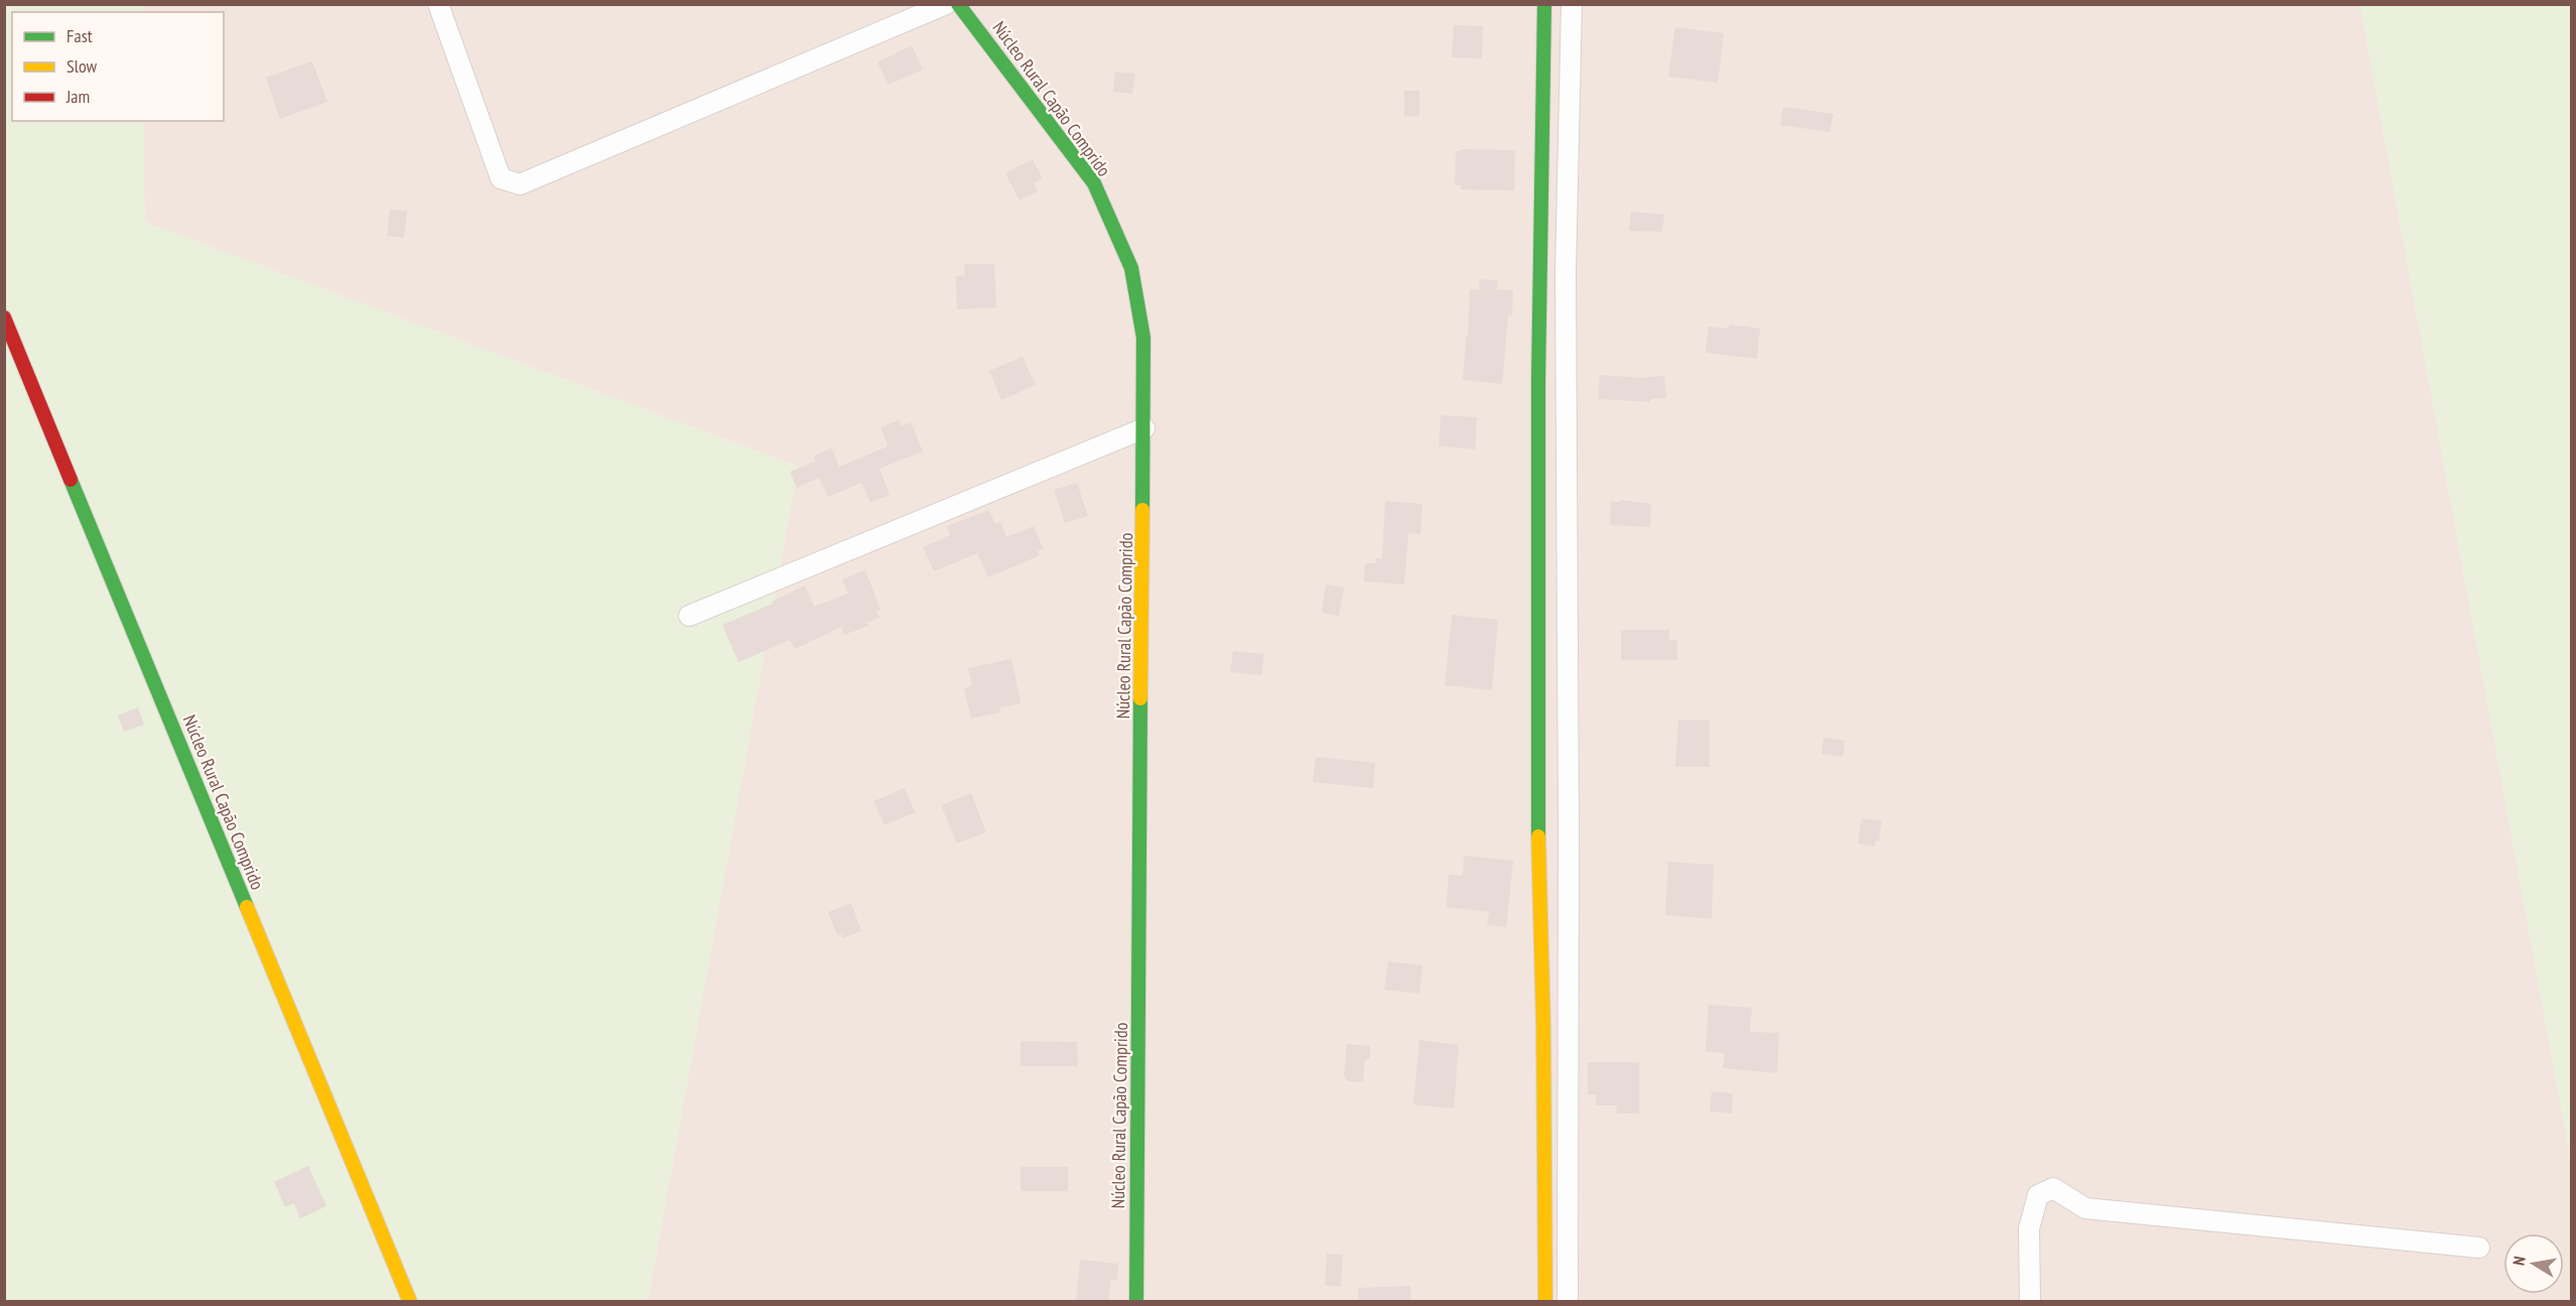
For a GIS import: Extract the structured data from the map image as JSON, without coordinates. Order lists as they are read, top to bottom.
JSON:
{
  "streets": {
    "street": ["Núcleo Rural Capão Comprido"]
  },
  "legend": ["Fast", "Slow", "Jam"],
  "north": "left"
}
